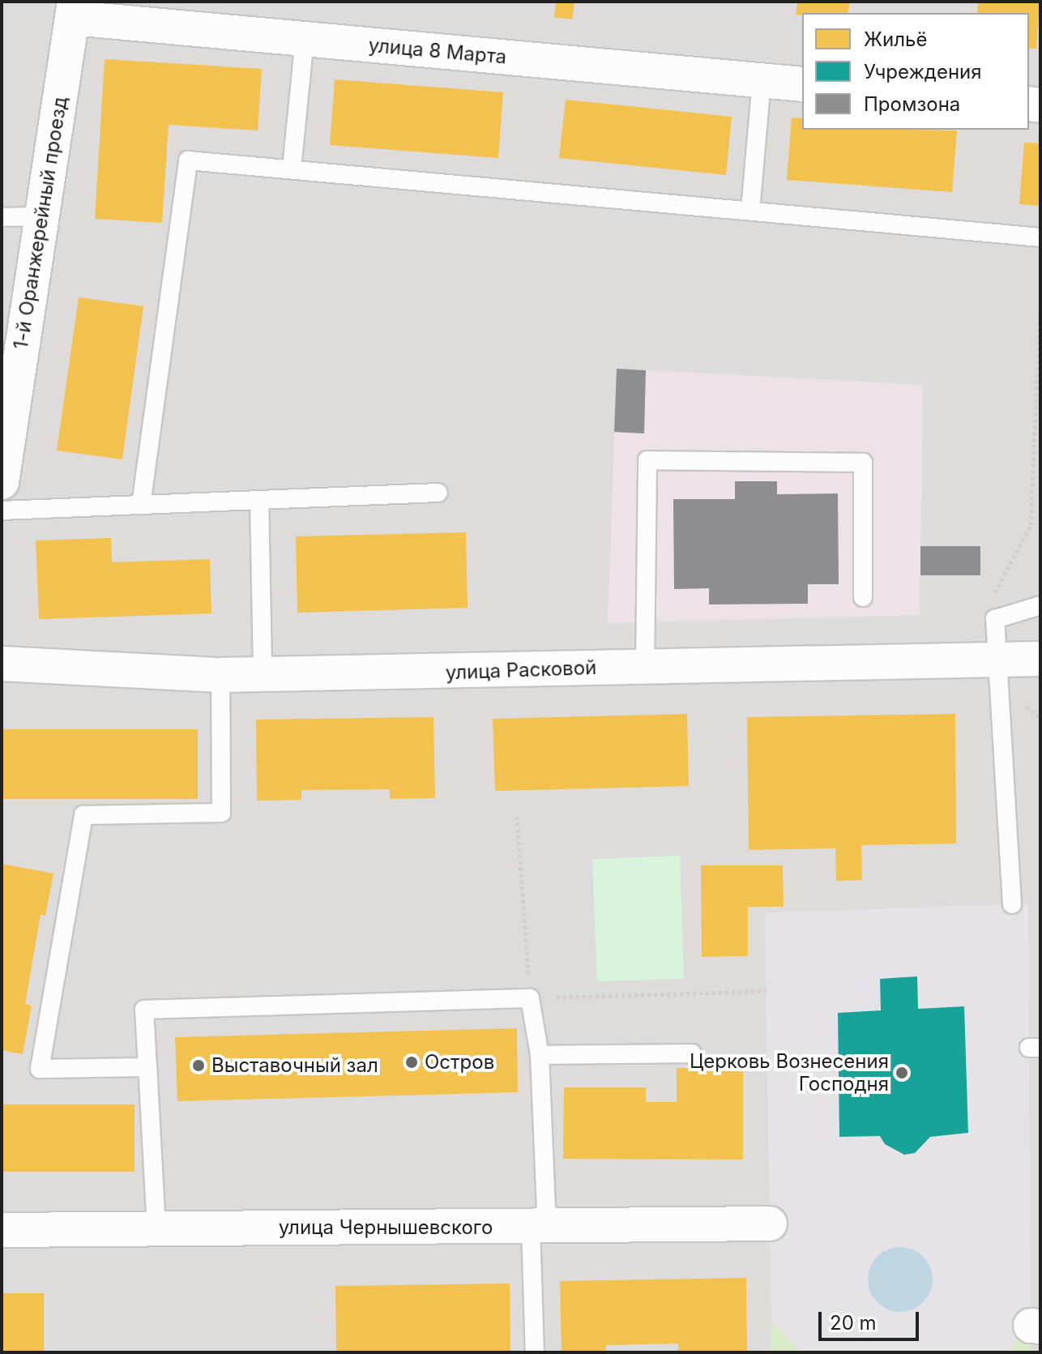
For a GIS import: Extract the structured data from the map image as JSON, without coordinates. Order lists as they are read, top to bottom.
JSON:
{
  "streets": {
    "street": [
      "улица 8 Марта",
      "1-й Оранжерейный проезд",
      "улица Расковой",
      "улица Чернышевского"
    ]
  },
  "crossings": [
    ["улица 8 Марта", "1-й Оранжерейный проезд"]
  ],
  "places": ["Остров", "Выставочный зал", "Церковь Вознесения Господня"],
  "legend": ["Жильё", "Учреждения", "Промзона"],
  "scale_bar": "20 m"
}
